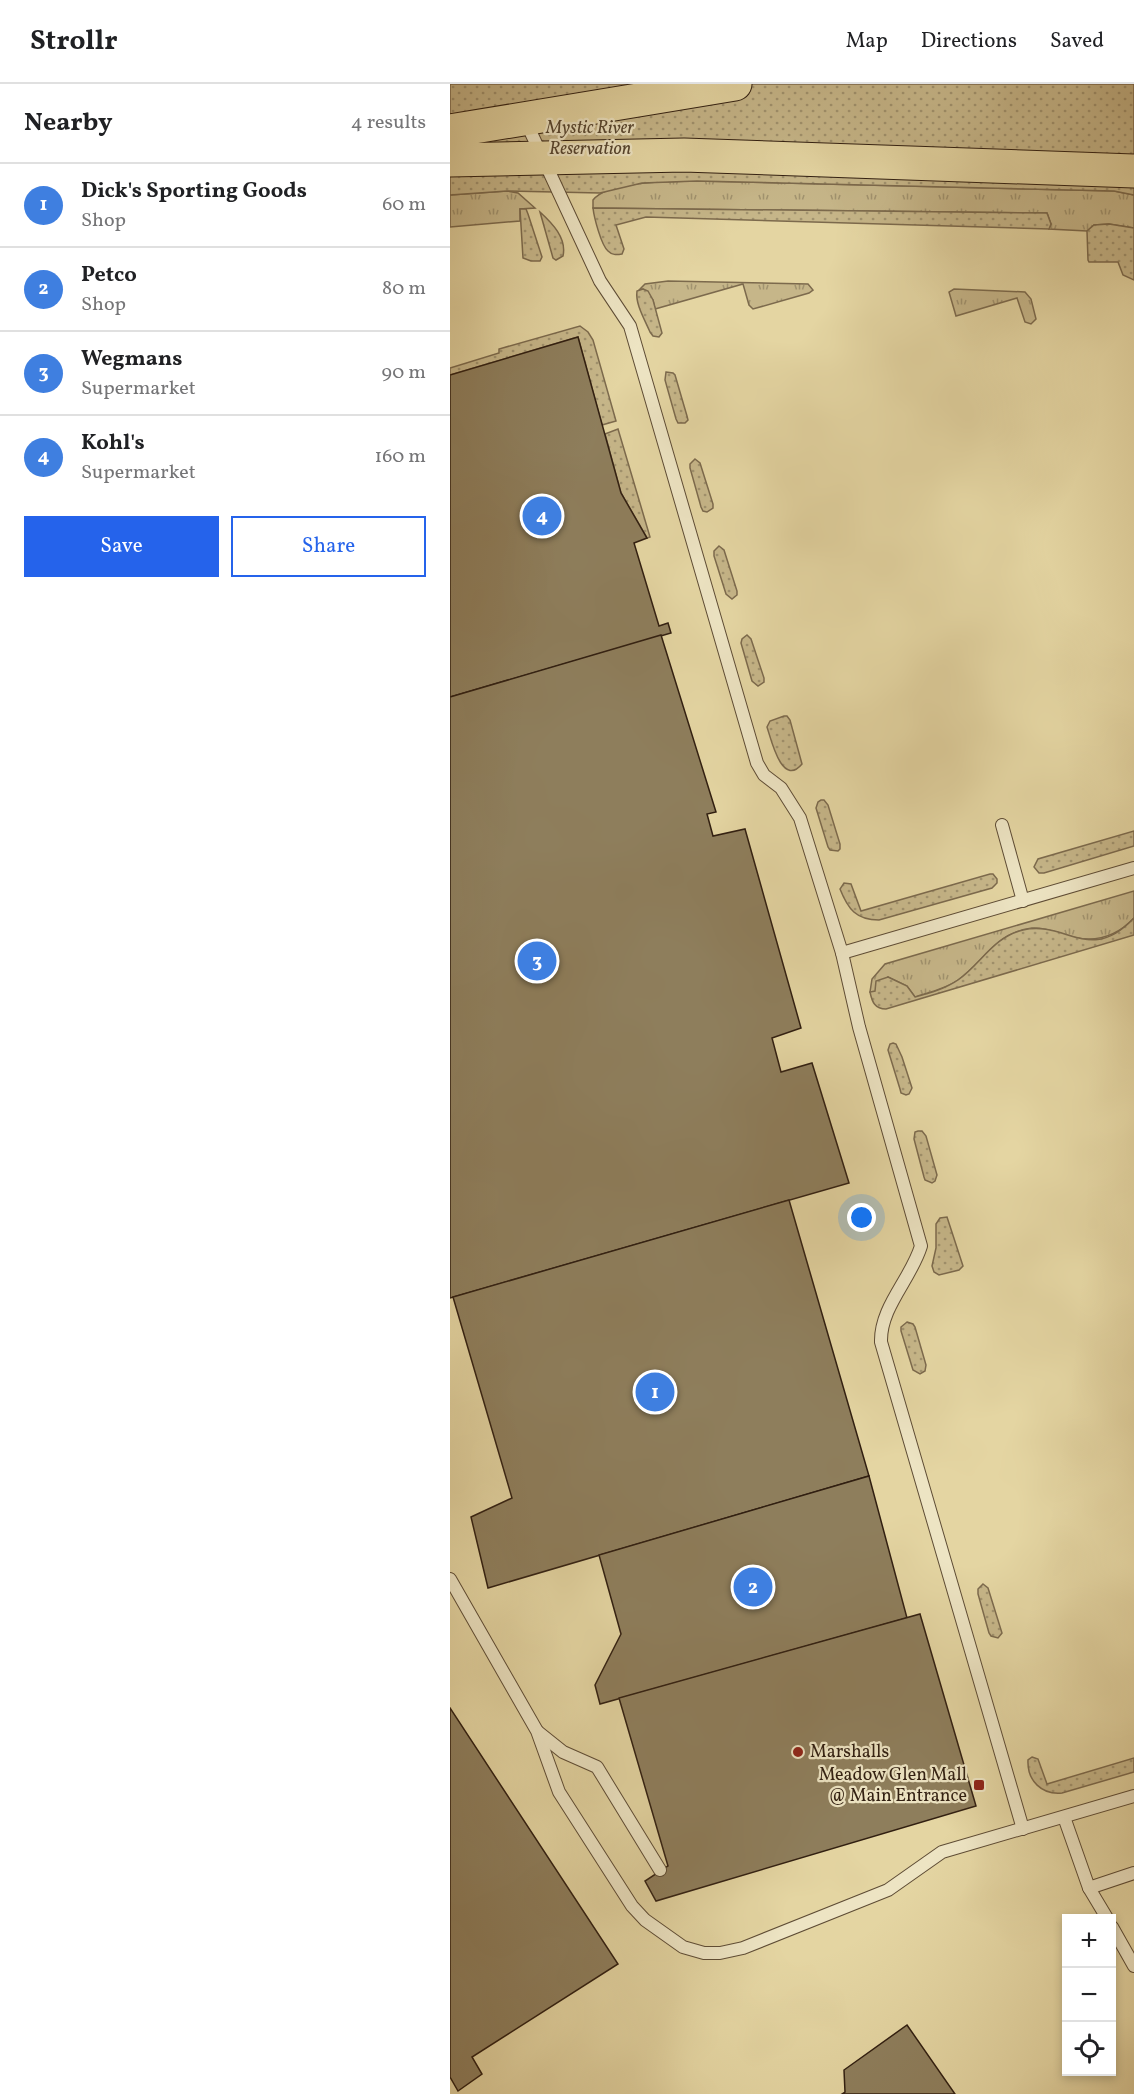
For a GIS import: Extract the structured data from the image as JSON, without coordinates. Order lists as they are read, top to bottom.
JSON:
{
  "parks": ["Mystic River Reservation"],
  "places": {
    "other": ["Marshalls"],
    "transit": ["Meadow Glen Mall @ Main Entrance"]
  },
  "page": {
    "header": "Strollr",
    "nav": ["Map", "Directions", "Saved"],
    "heading": ["Nearby", "4 results"],
    "list": [
      {
        "mark": "1",
        "name": "Dick's Sporting Goods",
        "note": "Shop",
        "value": "60 m"
      },
      {
        "mark": "2",
        "name": "Petco",
        "note": "Shop",
        "value": "80 m"
      },
      {
        "mark": "3",
        "name": "Wegmans",
        "note": "Supermarket",
        "value": "90 m"
      },
      {
        "mark": "4",
        "name": "Kohl's",
        "note": "Supermarket",
        "value": "160 m"
      }
    ],
    "pins": [
      "4",
      "3",
      "1",
      "2"
    ],
    "buttons": ["Save", "Share"],
    "map_buttons": ["+", "−"]
  }
}
